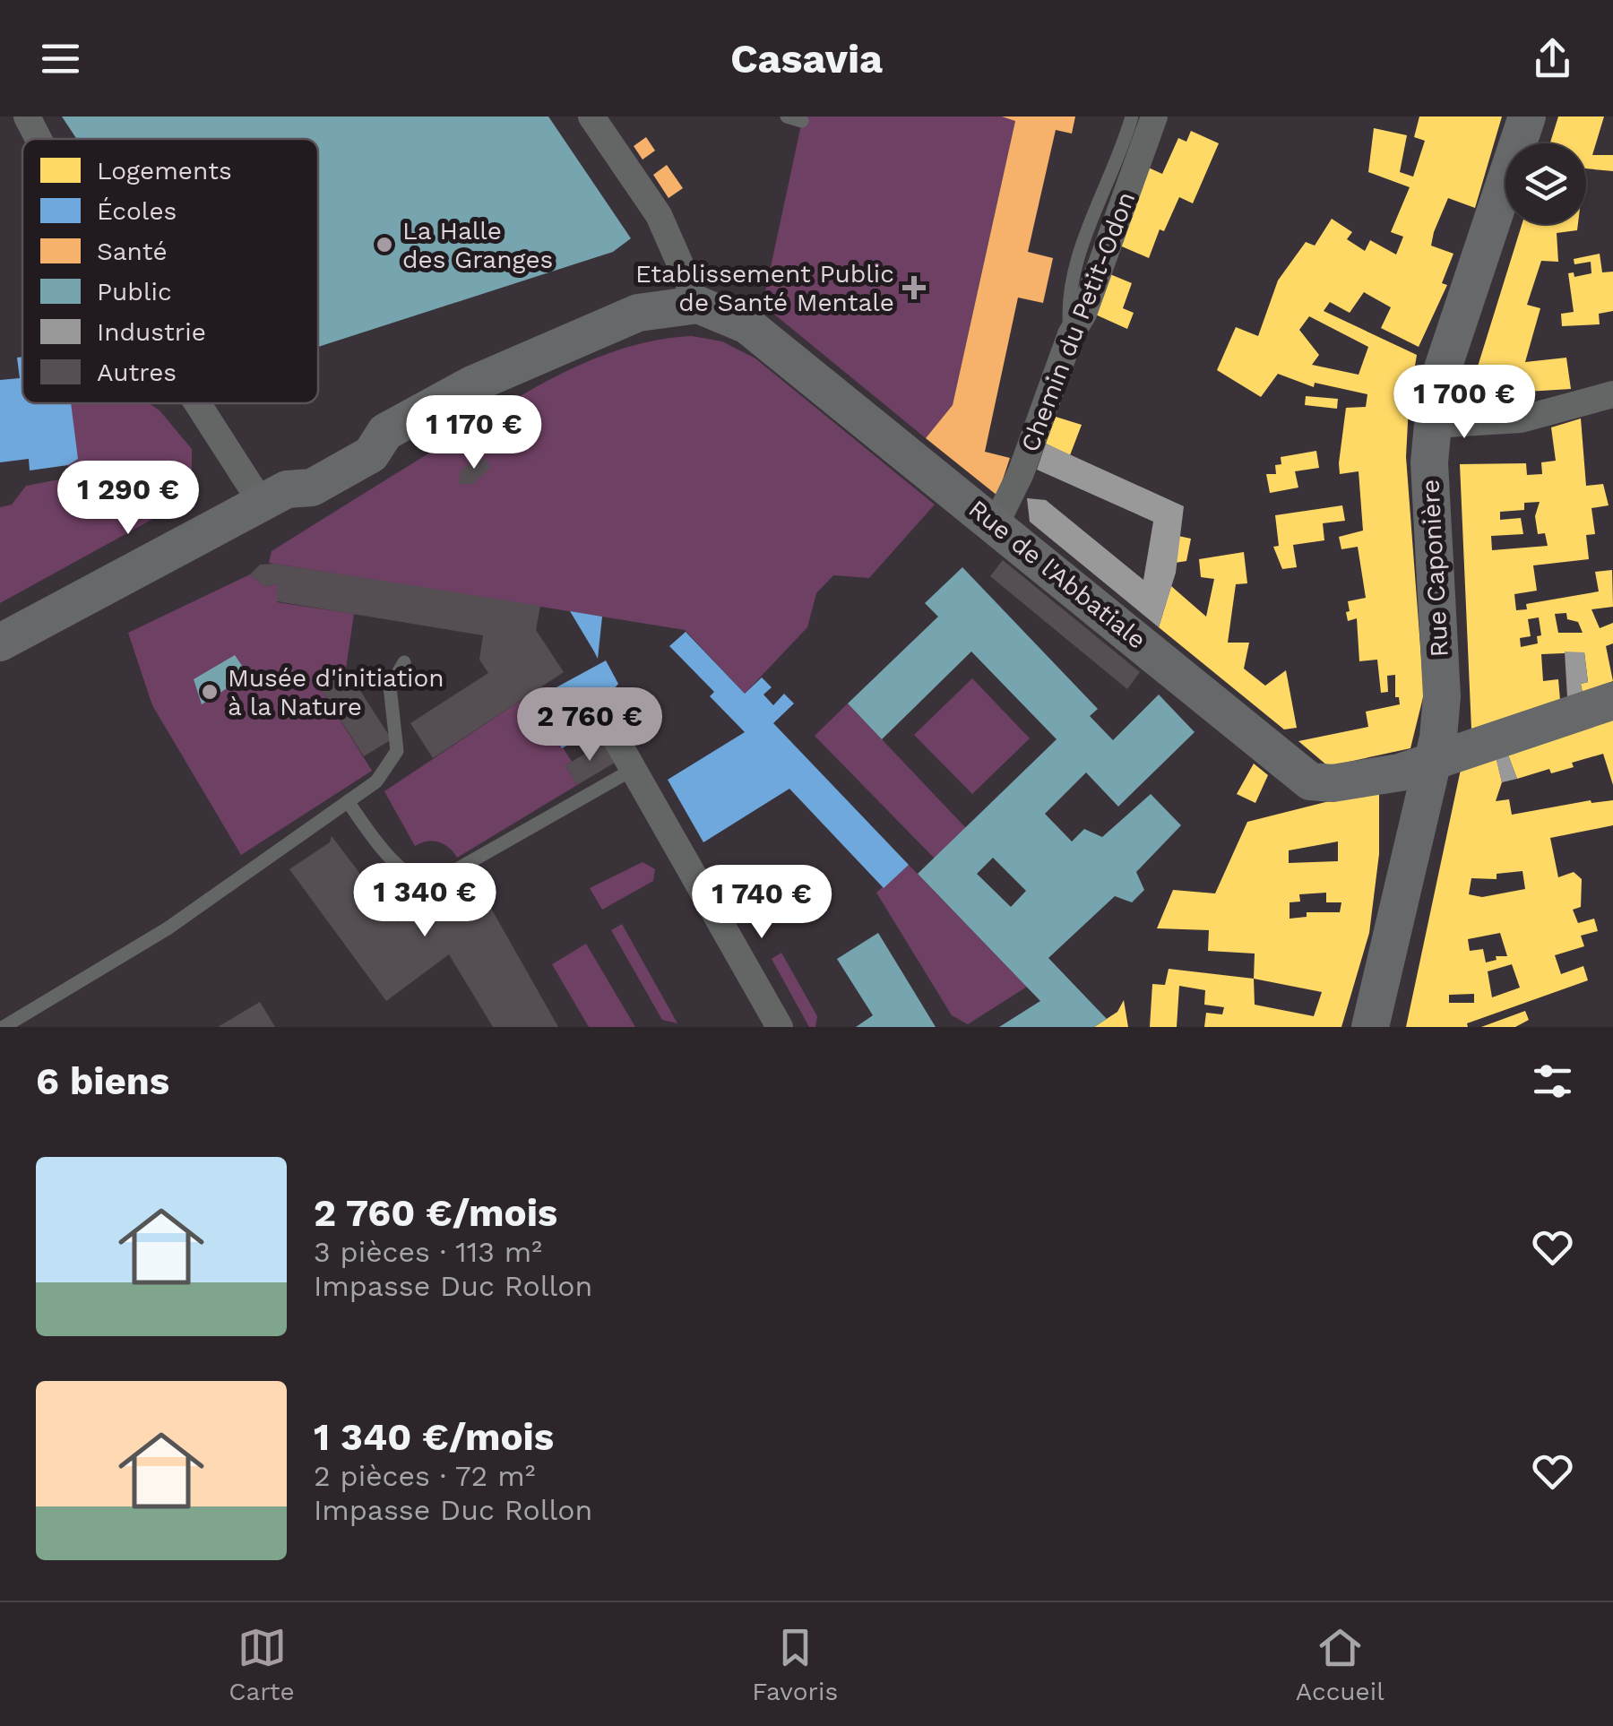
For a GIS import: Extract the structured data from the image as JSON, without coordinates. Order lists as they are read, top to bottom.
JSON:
{
  "streets": {
    "street": ["Chemin du Petit-Odon", "Rue Caponière", "Rue de l'Abbatiale"]
  },
  "crossings": [
    ["Chemin du Petit-Odon", "Rue de l'Abbatiale"],
    ["Rue Caponière", "Rue de l'Abbatiale"]
  ],
  "places": {
    "other": ["La Halle des Granges", "Musée d'initiation à la Nature"],
    "health": ["Etablissement Public de Santé Mentale"]
  },
  "legend": [
    "Logements",
    "Écoles",
    "Santé",
    "Public",
    "Industrie",
    "Autres"
  ],
  "page": {
    "header": "Casavia",
    "price": [
      "1 700 €",
      "1 170 €",
      "1 290 €",
      "2 760 €",
      "1 340 €",
      "1 740 €"
    ],
    "heading": "6 biens",
    "list": [
      {
        "name": "2 760 €/mois",
        "note": "3 pièces · 113 m² · Impasse Duc Rollon"
      },
      {
        "name": "1 340 €/mois",
        "note": "2 pièces · 72 m² · Impasse Duc Rollon"
      }
    ],
    "tabs": ["Carte", "Favoris", "Accueil"]
  }
}
